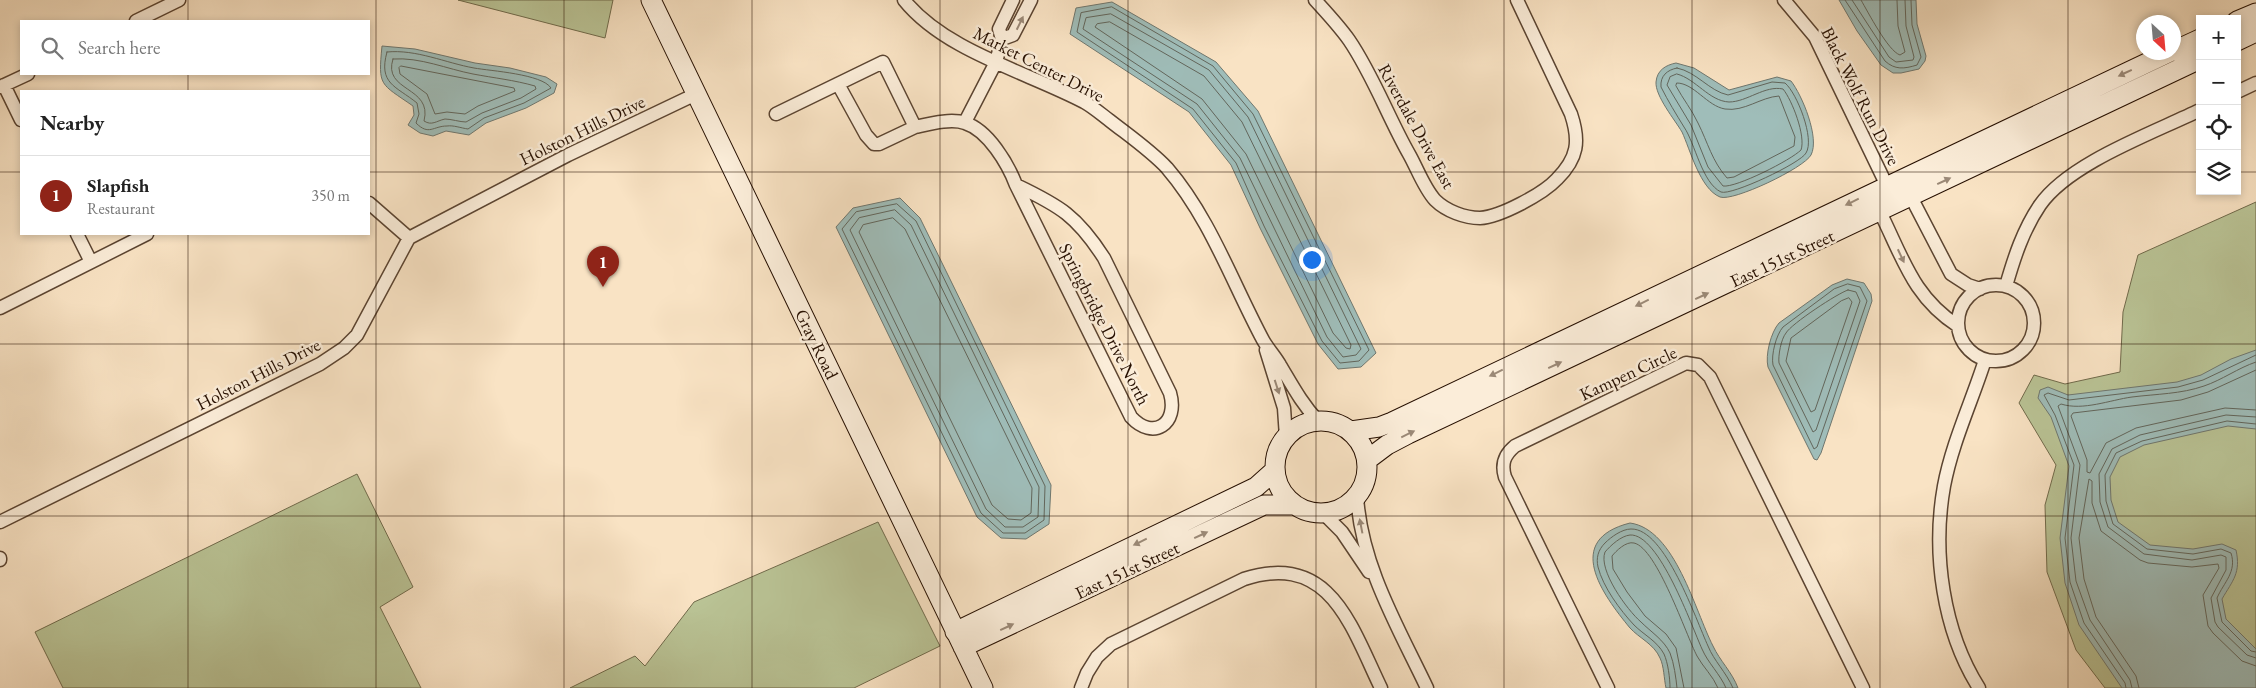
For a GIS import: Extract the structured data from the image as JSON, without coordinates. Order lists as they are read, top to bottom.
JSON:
{
  "streets": {
    "street": [
      "Market Center Drive",
      "Black Wolf Run Drive",
      "Riverdale Drive East",
      "Holston Hills Drive",
      "East 151st Street",
      "Springbridge Drive North",
      "Gray Road",
      "Kampen Circle"
    ]
  },
  "crossings": [
    ["Market Center Drive", "East 151st Street"],
    ["Black Wolf Run Drive", "East 151st Street"],
    ["Holston Hills Drive", "Gray Road"],
    ["East 151st Street", "Gray Road"]
  ],
  "north": "bottom right",
  "page": {
    "map_buttons": ["+", "−"],
    "search": "Search here",
    "heading": "Nearby",
    "list": [
      {
        "mark": "1",
        "name": "Slapfish",
        "note": "Restaurant",
        "value": "350 m"
      }
    ],
    "pins": "1"
  }
}
